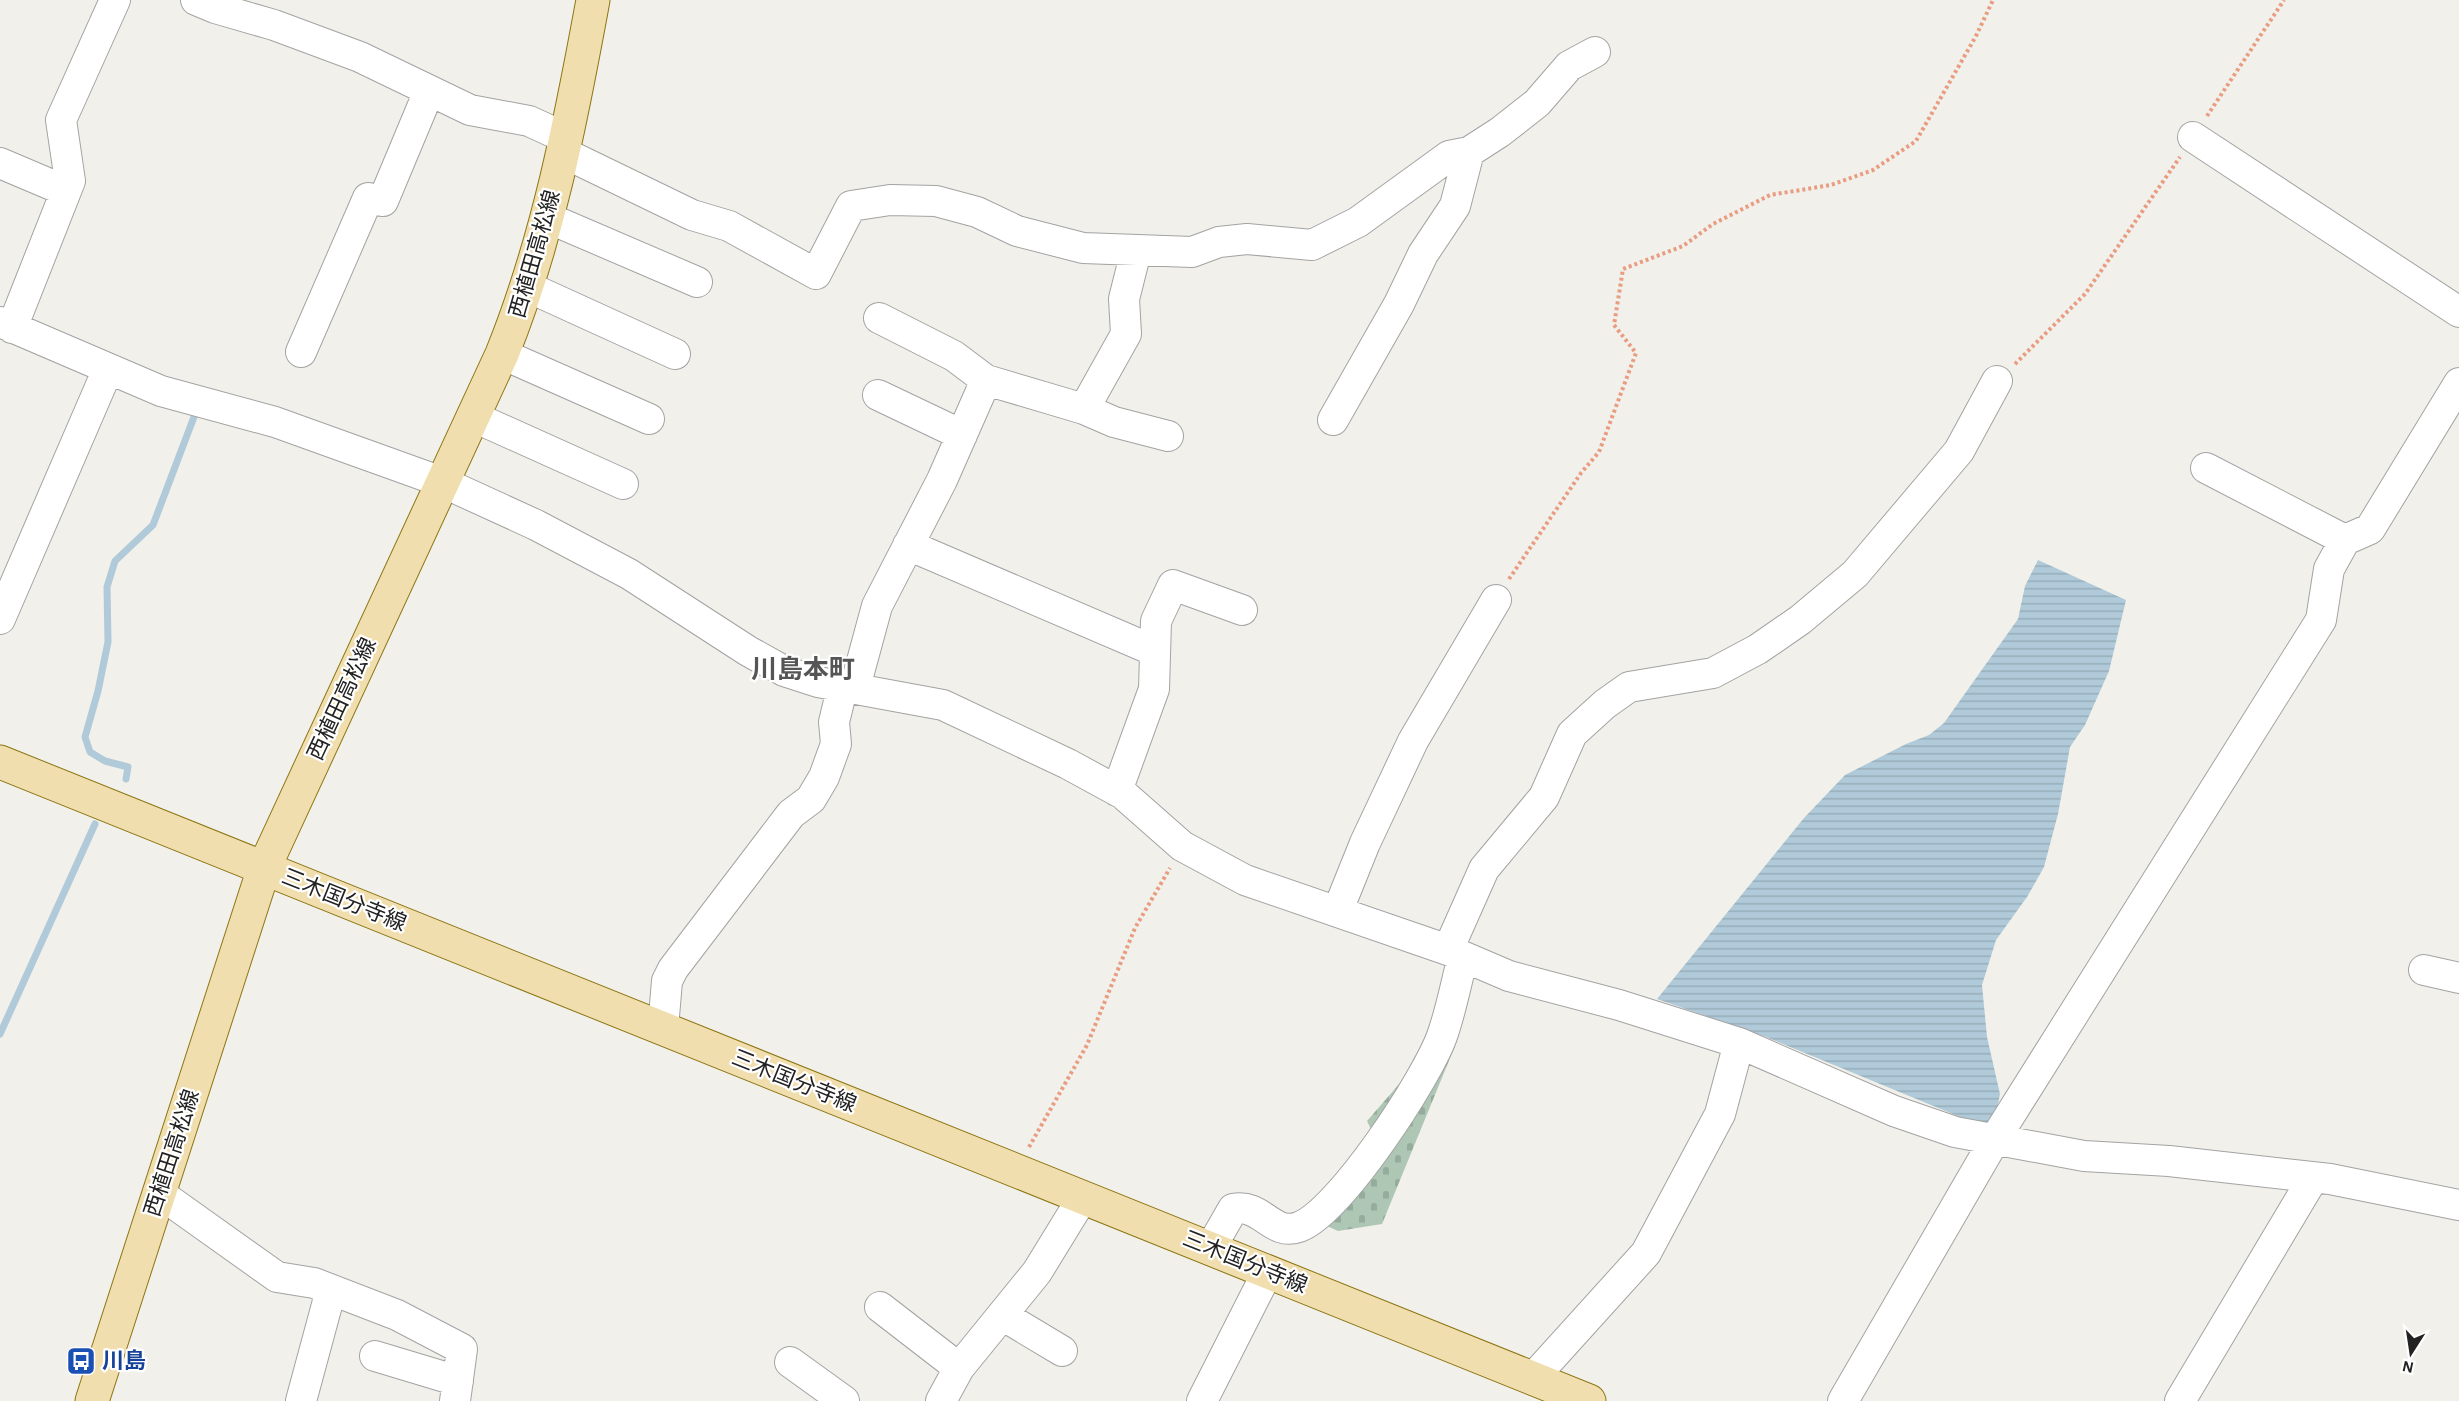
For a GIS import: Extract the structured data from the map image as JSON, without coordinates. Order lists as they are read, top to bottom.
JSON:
{
  "streets": {
    "main road": ["西植田高松線", "三木国分寺線"]
  },
  "crossings": [
    ["西植田高松線", "三木国分寺線"]
  ],
  "districts": ["川島本町"],
  "places": {
    "bus stop": ["川島"]
  },
  "north": "bottom"
}
